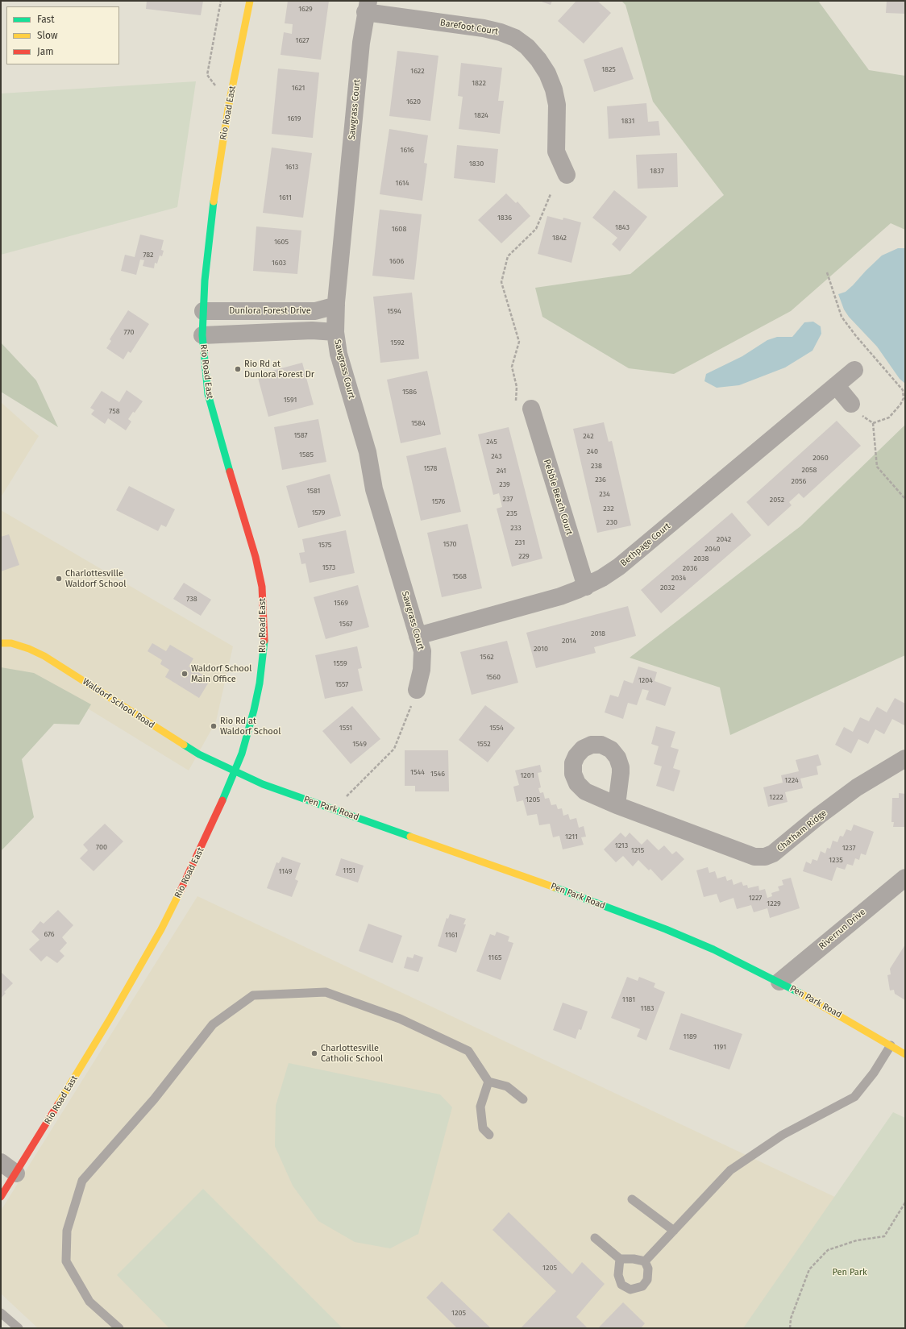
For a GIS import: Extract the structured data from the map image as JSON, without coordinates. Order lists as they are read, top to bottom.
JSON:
{
  "streets": {
    "street": [
      "Barefoot Court",
      "Sawgrass Court",
      "Rio Road East",
      "Dunlora Forest Drive",
      "Pebble Beach Court",
      "Bethpage Court",
      "Waldorf School Road",
      "Pen Park Road",
      "Chatham Ridge",
      "Riverrun Drive"
    ]
  },
  "crossings": [
    ["Barefoot Court", "Sawgrass Court"],
    ["Sawgrass Court", "Dunlora Forest Drive"],
    ["Sawgrass Court", "Bethpage Court"],
    ["Rio Road East", "Dunlora Forest Drive"],
    ["Rio Road East", "Waldorf School Road"],
    ["Rio Road East", "Pen Park Road"],
    ["Pebble Beach Court", "Bethpage Court"],
    ["Waldorf School Road", "Pen Park Road"],
    ["Pen Park Road", "Riverrun Drive"]
  ],
  "parks": ["Pen Park"],
  "places": [
    "Rio Rd at Dunlora Forest Dr",
    "Charlottesville Waldorf School",
    "Waldorf School Main Office",
    "Rio Rd at Waldorf School",
    "Charlottesville Catholic School"
  ],
  "house_numbers": [
    "1629",
    "1627",
    "1825",
    "1622",
    "1822",
    "1621",
    "1620",
    "1824",
    "1619",
    "1831",
    "1616",
    "1830",
    "1613",
    "1837",
    "1614",
    "1611",
    "1836",
    "1843",
    "1608",
    "1842",
    "1605",
    "782",
    "1606",
    "1603",
    "1594",
    "770",
    "1592",
    "1586",
    "1591",
    "758",
    "1584",
    "1587",
    "242",
    "245",
    "240",
    "1585",
    "243",
    "2060",
    "238",
    "1578",
    "2058",
    "241",
    "236",
    "2056",
    "239",
    "1581",
    "234",
    "237",
    "2052",
    "1576",
    "232",
    "1579",
    "235",
    "230",
    "233",
    "2042",
    "231",
    "1570",
    "1575",
    "2040",
    "229",
    "2038",
    "1573",
    "2036",
    "1568",
    "2034",
    "2032",
    "738",
    "1569",
    "1567",
    "2018",
    "2014",
    "2010",
    "1562",
    "1559",
    "1560",
    "1204",
    "1557",
    "1551",
    "1554",
    "1549",
    "1552",
    "1544",
    "1546",
    "1201",
    "1224",
    "1222",
    "1205",
    "1211",
    "1213",
    "700",
    "1237",
    "1215",
    "1235",
    "1151",
    "1149",
    "1227",
    "1229",
    "676",
    "1161",
    "1165",
    "1181",
    "1183",
    "1189",
    "1191",
    "1205",
    "1205"
  ],
  "legend": ["Fast", "Slow", "Jam"]
}
